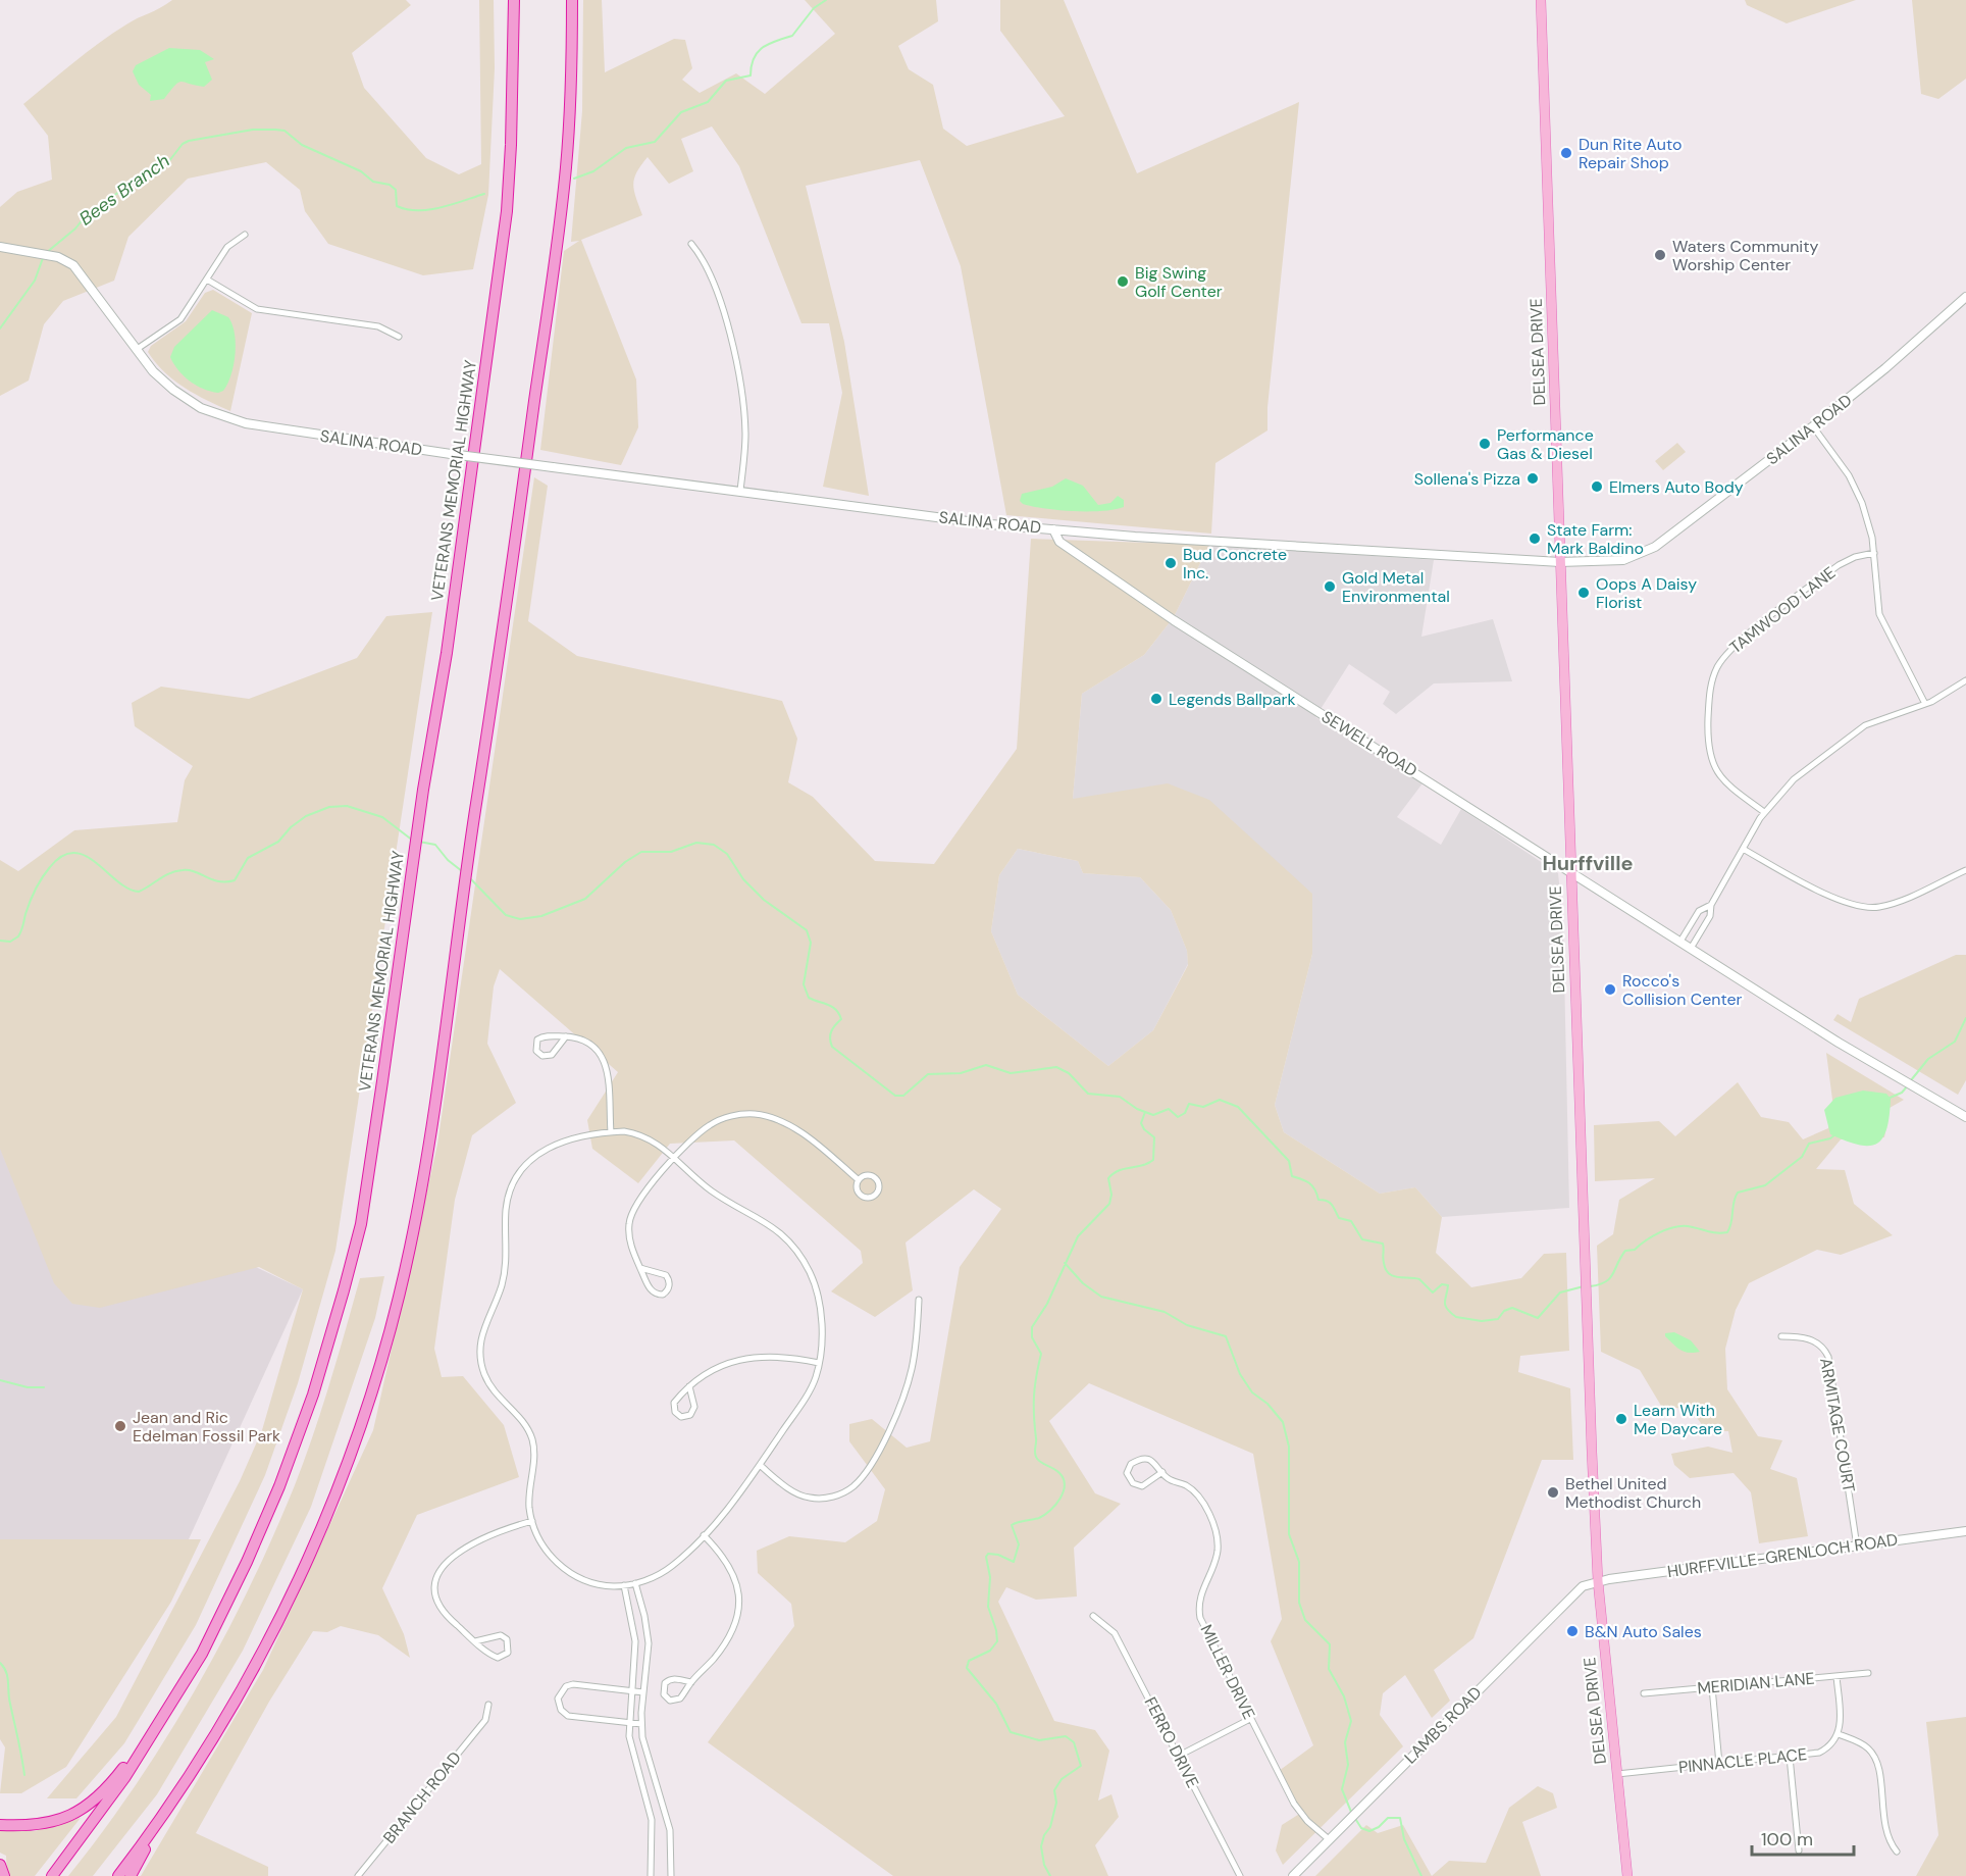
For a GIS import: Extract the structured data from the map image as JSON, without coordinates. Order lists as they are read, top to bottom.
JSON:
{
  "streets": {
    "highway": ["VETERANS MEMORIAL HIGHWAY"],
    "main road": ["DELSEA DRIVE"],
    "street": [
      "SALINA ROAD",
      "TAMWOOD LANE",
      "SEWELL ROAD",
      "ARMITAGE COURT",
      "HURFFVILLE-GRENLOCH ROAD",
      "MILLER DRIVE",
      "MERIDIAN LANE",
      "LAMBS ROAD",
      "FERRO DRIVE",
      "PINNACLE PLACE",
      "BRANCH ROAD"
    ]
  },
  "crossings": [
    ["DELSEA DRIVE", "SALINA ROAD"],
    ["DELSEA DRIVE", "SEWELL ROAD"],
    ["DELSEA DRIVE", "HURFFVILLE-GRENLOCH ROAD"],
    ["DELSEA DRIVE", "LAMBS ROAD"],
    ["DELSEA DRIVE", "PINNACLE PLACE"],
    ["SALINA ROAD", "SEWELL ROAD"],
    ["ARMITAGE COURT", "HURFFVILLE-GRENLOCH ROAD"],
    ["HURFFVILLE-GRENLOCH ROAD", "LAMBS ROAD"],
    ["MILLER DRIVE", "LAMBS ROAD"]
  ],
  "districts": ["Hurffville"],
  "water": ["Bees Branch"],
  "places": [
    "Dun Rite Auto Repair Shop",
    "Waters Community Worship Center",
    "Big Swing Golf Center",
    "Performance Gas & Diesel",
    "Sollena's Pizza",
    "Elmers Auto Body",
    "State Farm: Mark Baldino",
    "Bud Concrete Inc.",
    "Gold Metal Environmental",
    "Oops A Daisy Florist",
    "Legends Ballpark",
    "Rocco's Collision Center",
    "Learn With Me Daycare",
    "Jean and Ric Edelman Fossil Park",
    "Bethel United Methodist Church",
    "B&N Auto Sales"
  ],
  "scale_bar": "100 m"
}
